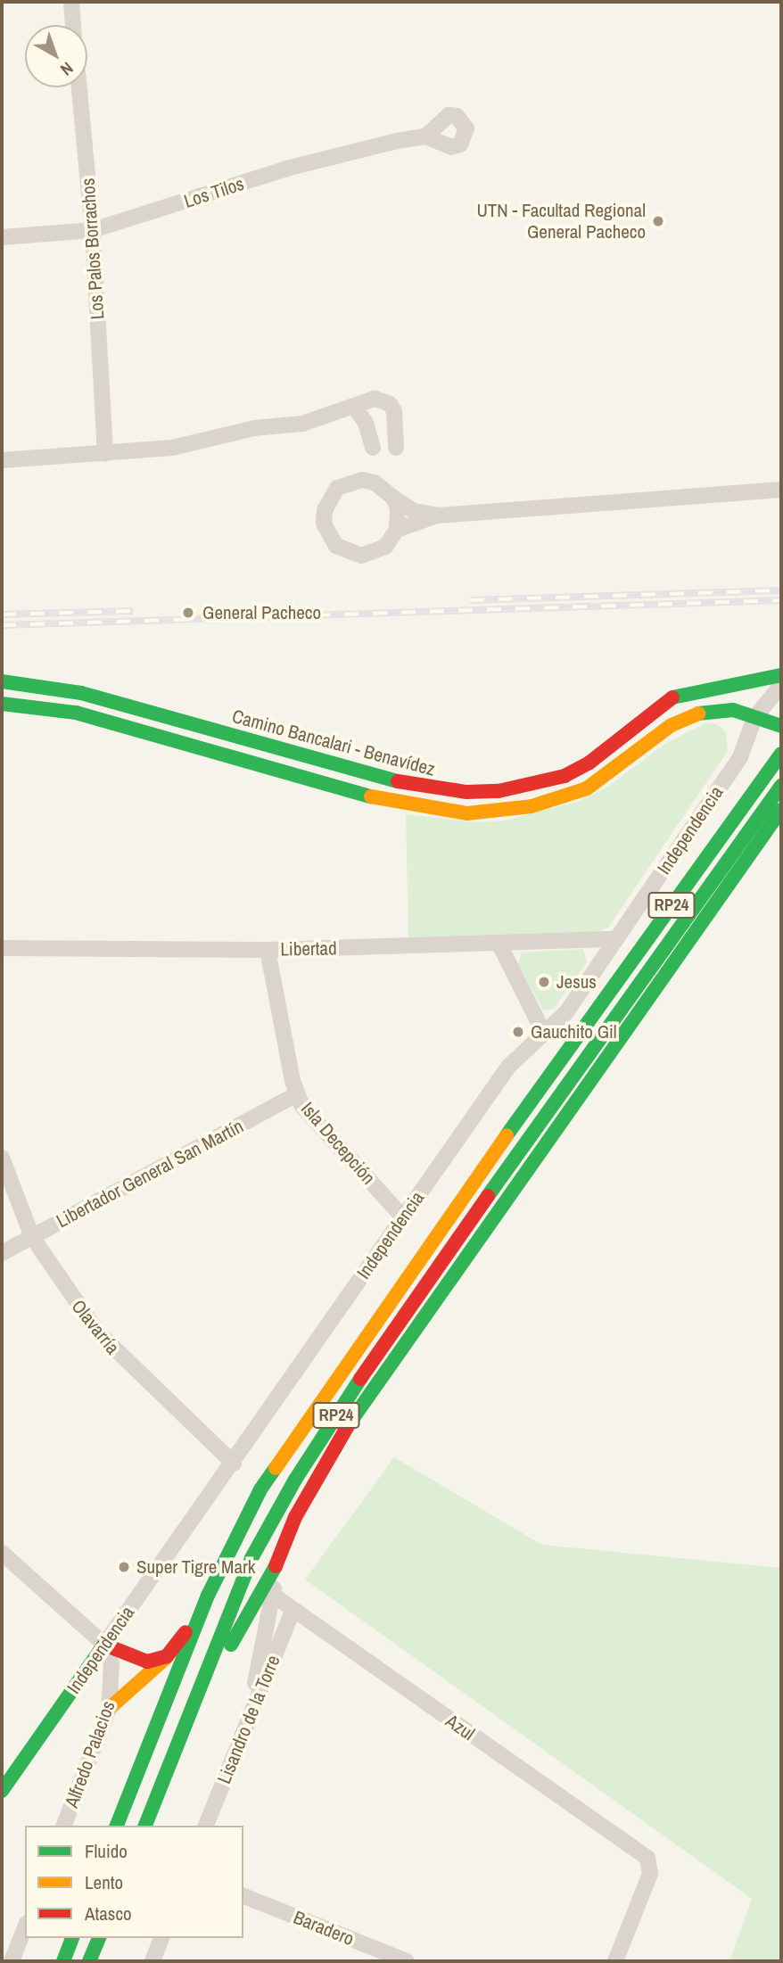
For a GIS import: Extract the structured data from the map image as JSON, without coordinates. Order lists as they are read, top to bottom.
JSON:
{
  "streets": {
    "main road": ["Camino Bancalari - Benavídez", "Independencia", "RP24"],
    "street": [
      "Los Tilos",
      "Los Palos Borrachos",
      "Libertad",
      "Isla Decepción",
      "Libertador General San Martín",
      "Olavarría",
      "Lisandro de la Torre",
      "Azul",
      "Alfredo Palacios",
      "Baradero"
    ]
  },
  "crossings": [
    ["Los Tilos", "Los Palos Borrachos"],
    ["Camino Bancalari - Benavídez", "Independencia"],
    ["Independencia", "Libertad"],
    ["Independencia", "Isla Decepción"],
    ["Independencia", "Olavarría"],
    ["Independencia", "Alfredo Palacios"],
    ["Libertad", "Isla Decepción"],
    ["Isla Decepción", "Libertador General San Martín"],
    ["Libertador General San Martín", "Olavarría"],
    ["Lisandro de la Torre", "Azul"]
  ],
  "places": [
    "UTN - Facultad Regional General Pacheco",
    "General Pacheco",
    "Jesus",
    "Gauchito Gil",
    "Super Tigre Mark"
  ],
  "legend": ["Fluido", "Lento", "Atasco"],
  "north": "bottom right"
}
